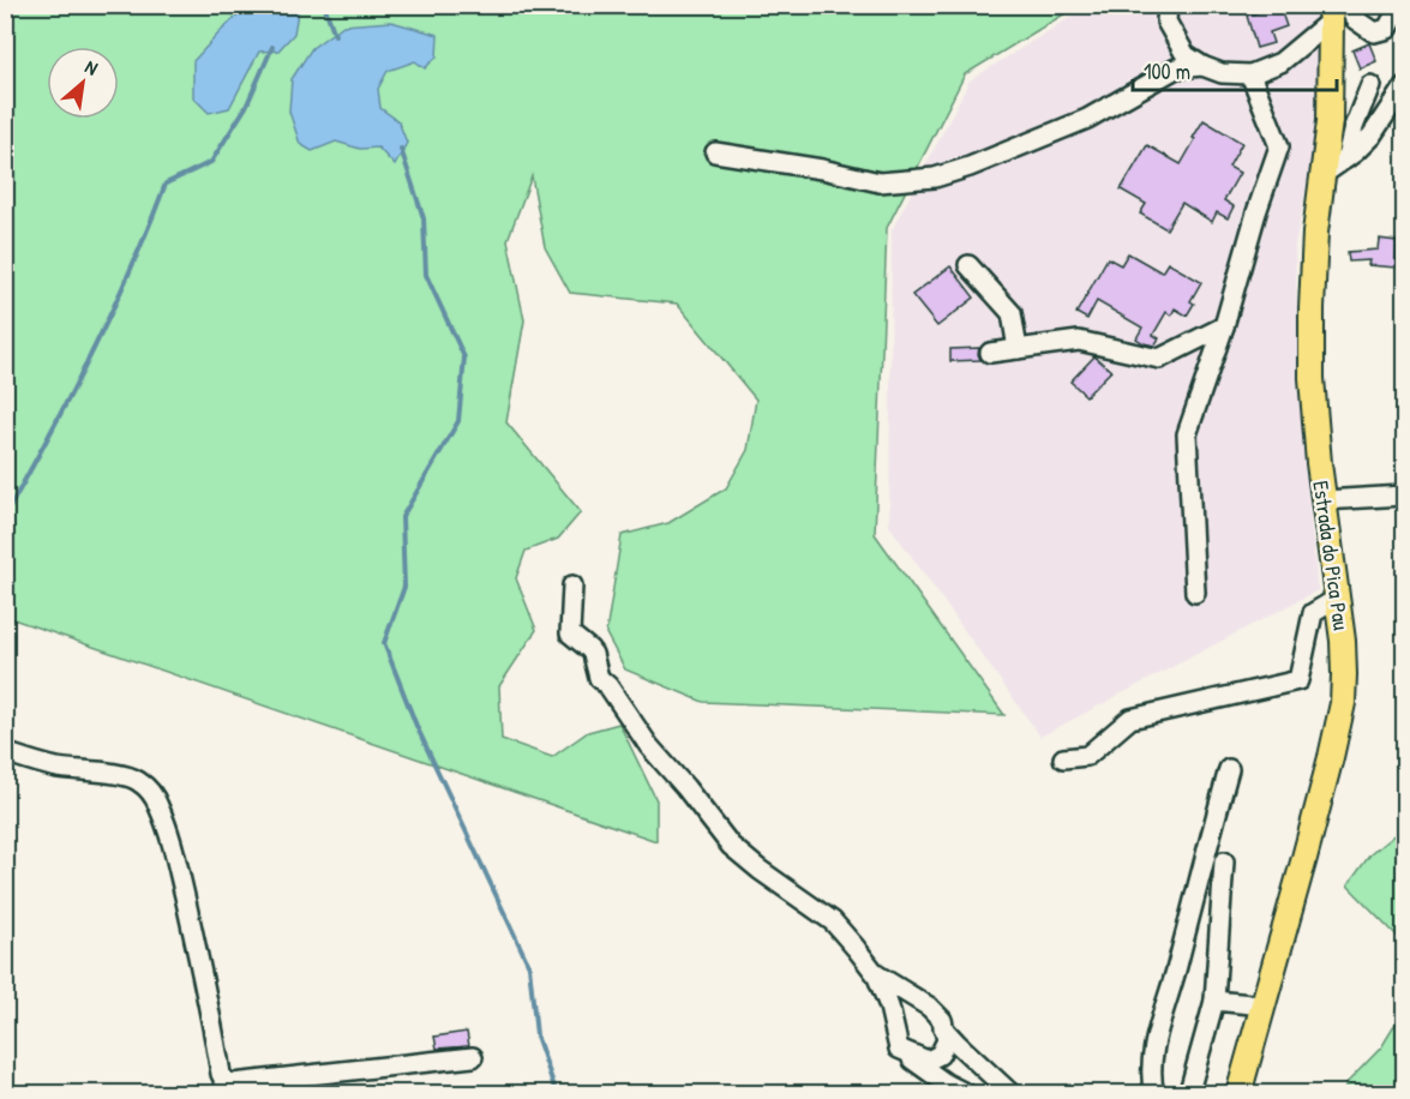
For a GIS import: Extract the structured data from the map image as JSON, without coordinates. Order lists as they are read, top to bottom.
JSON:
{
  "streets": {
    "main road": ["Estrada do Pica Pau"]
  },
  "scale_bar": "100 m",
  "north": "top right"
}
